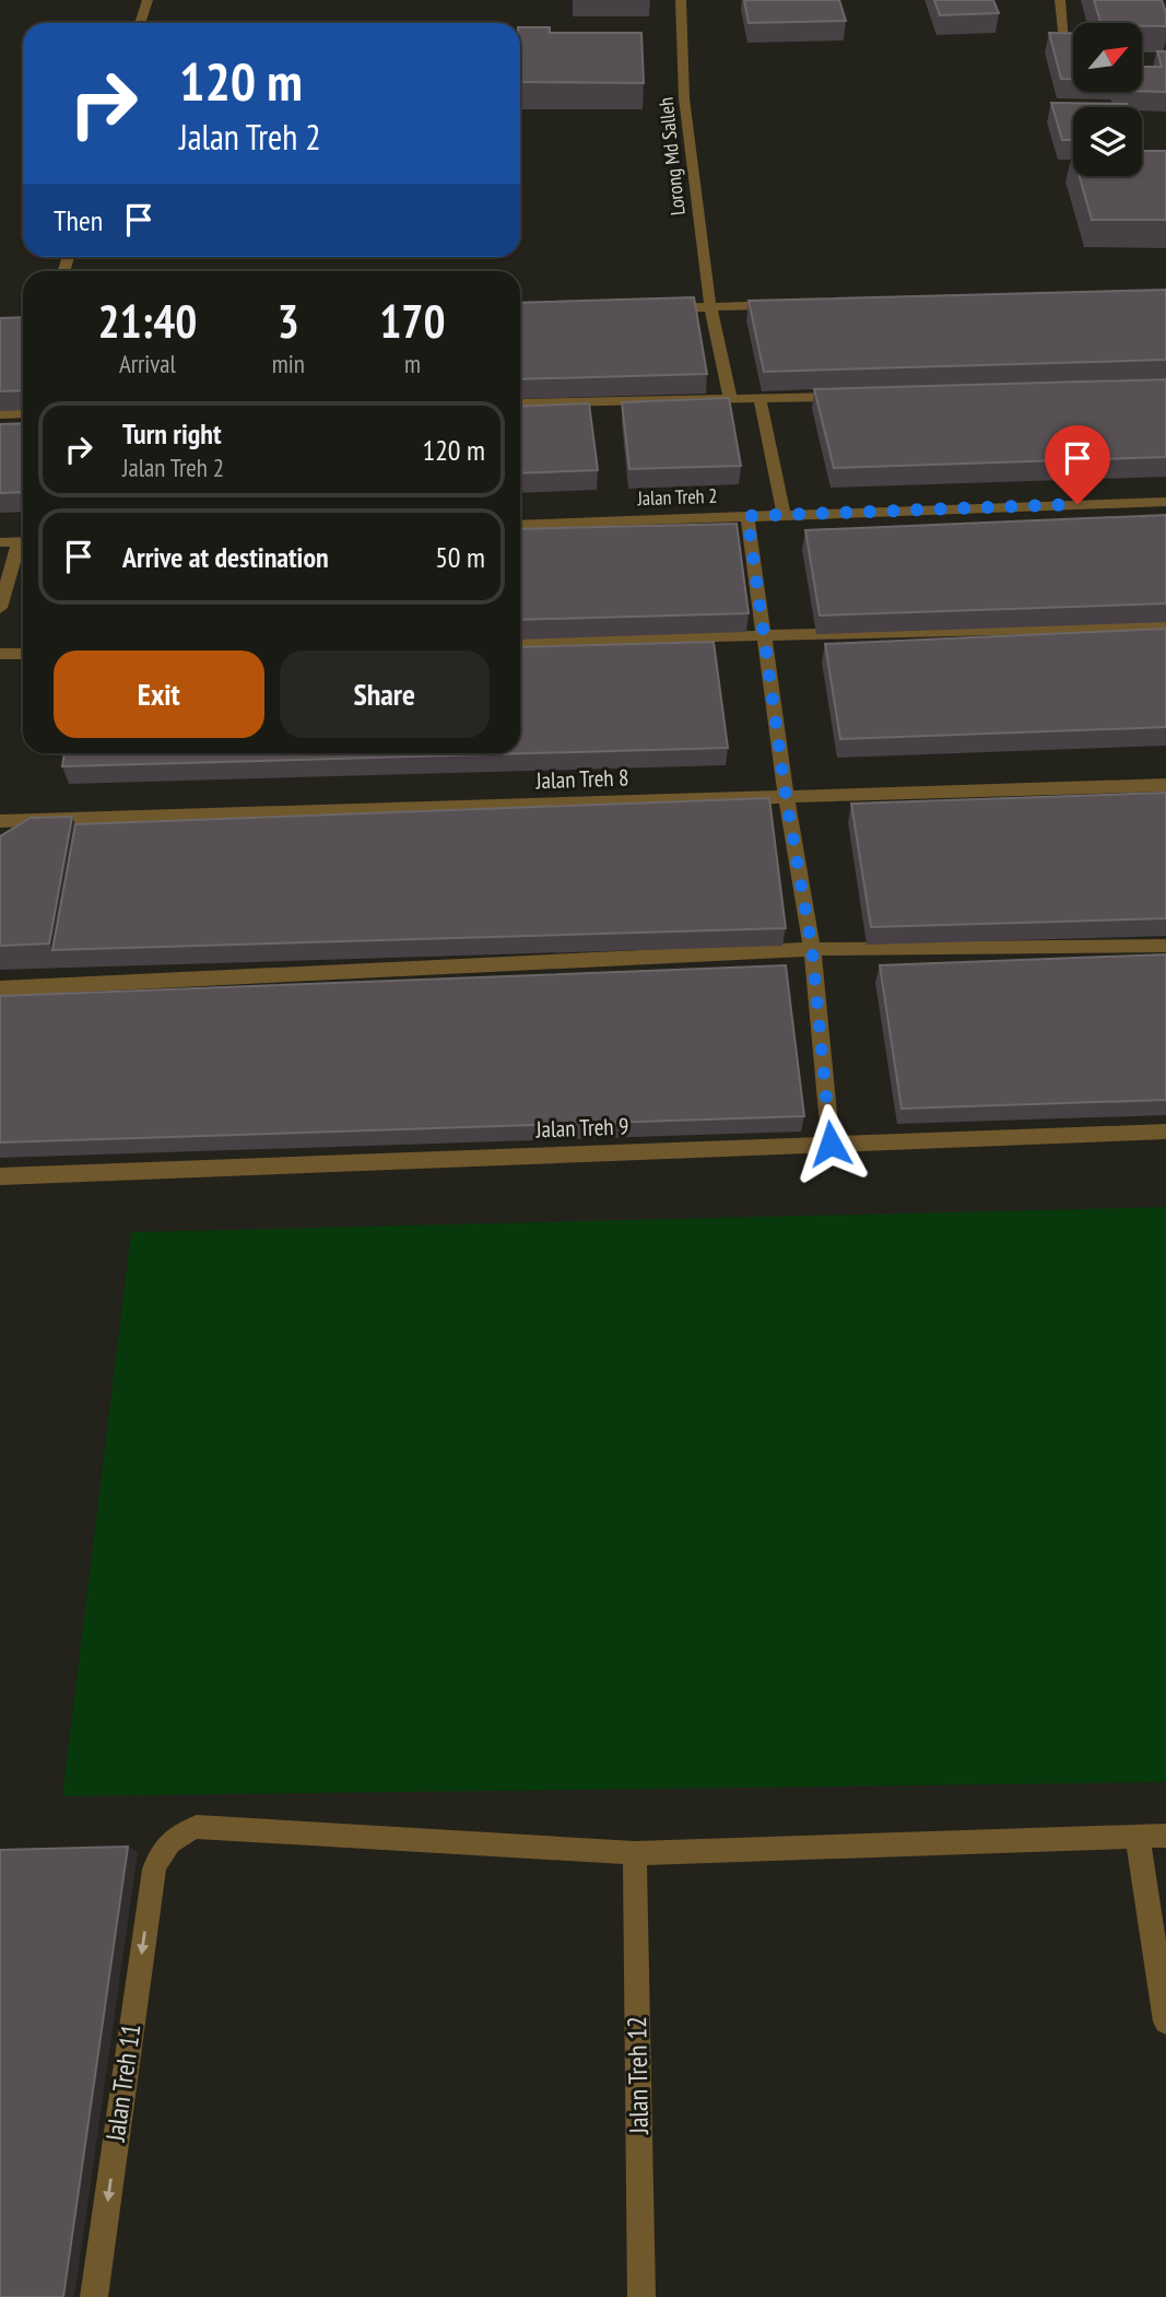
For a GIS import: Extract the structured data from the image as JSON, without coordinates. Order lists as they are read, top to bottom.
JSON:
{
  "streets": {
    "street": [
      "Lorong Md Salleh",
      "Jalan Treh 2",
      "Jalan Treh 8",
      "Jalan Treh 9",
      "Jalan Treh 12",
      "Jalan Treh 11"
    ]
  },
  "crossings": [
    ["Jalan Treh 12", "Jalan Treh 11"]
  ],
  "north": "top right",
  "page": {
    "turn": ["120 m", "Jalan Treh 2"],
    "then": "Then",
    "eta": [
      "21:40",
      "Arrival",
      "3",
      "min",
      "170",
      "m"
    ],
    "list": [
      {
        "name": "Turn right",
        "note": "Jalan Treh 2",
        "value": "120 m"
      },
      {
        "name": "Arrive at destination",
        "value": "50 m"
      }
    ],
    "buttons": ["Exit", "Share"]
  }
}
